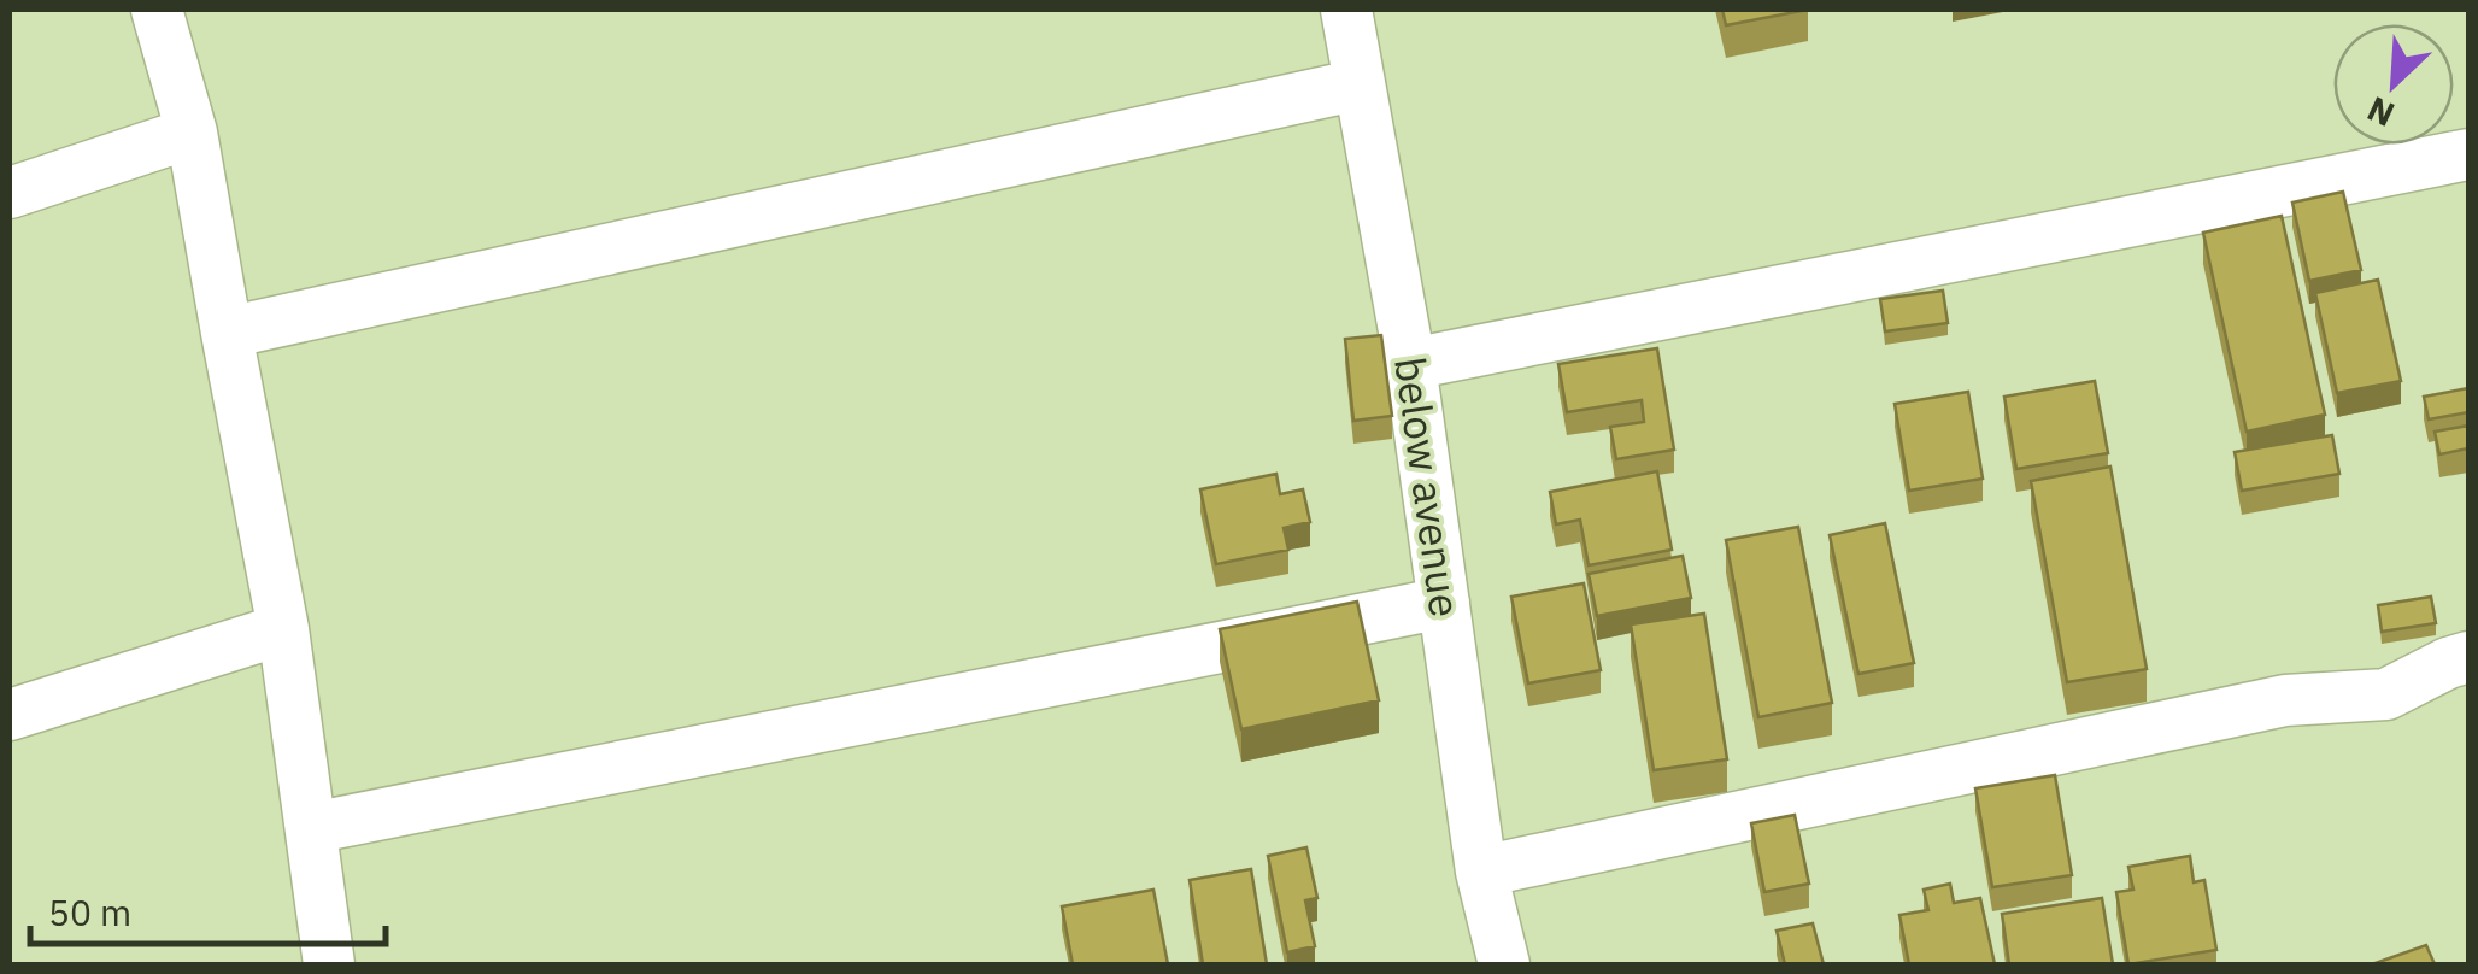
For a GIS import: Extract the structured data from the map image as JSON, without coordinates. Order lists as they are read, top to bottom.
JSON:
{
  "streets": {
    "street": ["below avenue"]
  },
  "scale_bar": "50 m",
  "north": "bottom left"
}
